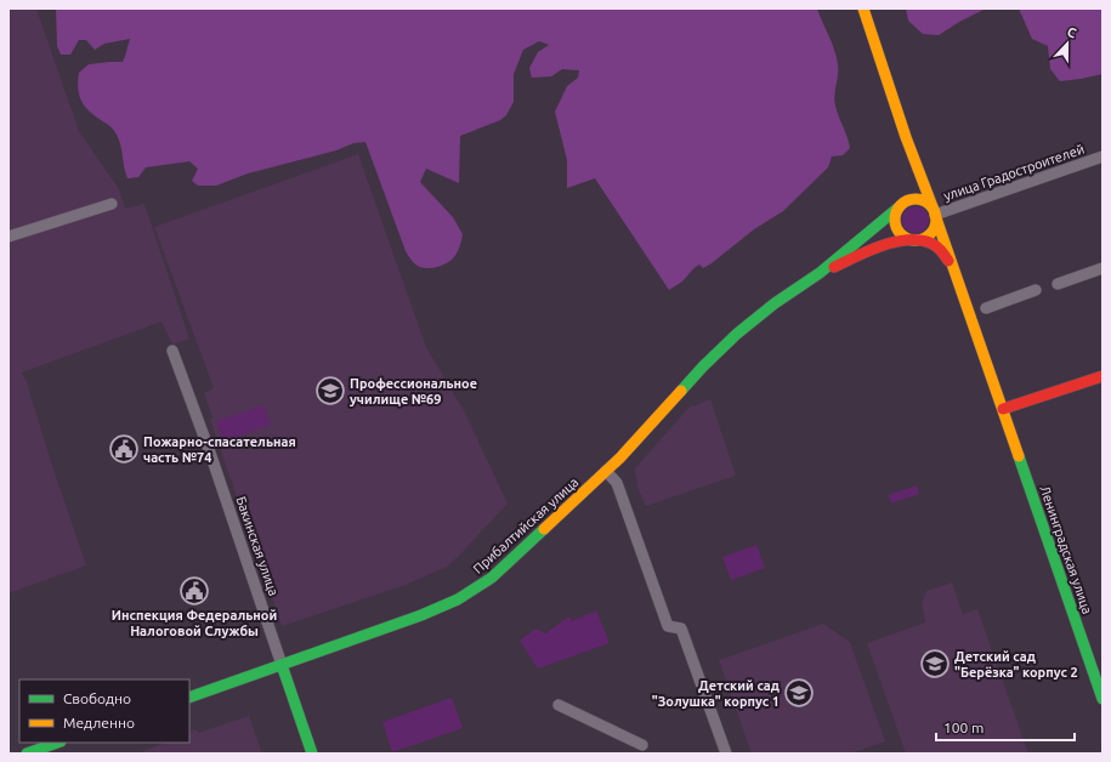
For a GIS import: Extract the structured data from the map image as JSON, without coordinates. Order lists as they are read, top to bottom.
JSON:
{
  "streets": {
    "street": [
      "улица Градостроителей",
      "Прибалтийская улица",
      "Бакинская улица",
      "Ленинградская улица"
    ]
  },
  "crossings": [
    ["улица Градостроителей", "Прибалтийская улица"],
    ["Прибалтийская улица", "Бакинская улица"]
  ],
  "places": {
    "school or university": ["Профессиональное училище №69", "Детский сад \"Берёзка\" корпус 2", "Детский сад \"Золушка\" корпус 1"],
    "public building": ["Пожарно-спасательная часть №74", "Инспекция Федеральной Налоговой Службы"]
  },
  "legend": ["Свободно", "Медленно"],
  "scale_bar": "100 m",
  "north": "top"
}
